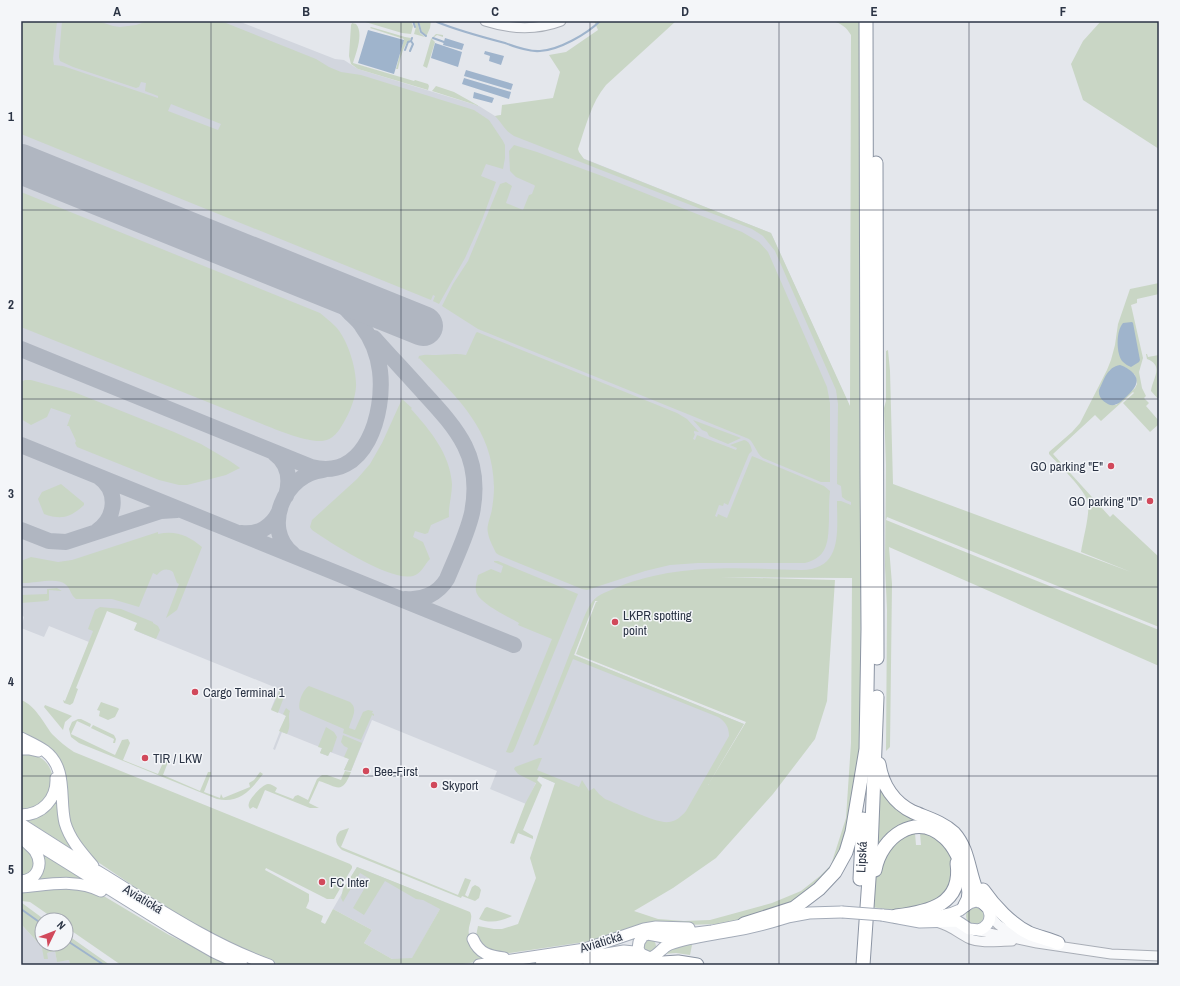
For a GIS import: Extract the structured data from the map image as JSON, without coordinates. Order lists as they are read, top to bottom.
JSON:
{
  "streets": {
    "highway": ["Lipská"],
    "main road": ["Aviatická"]
  },
  "places": [
    "GO parking \"E\"",
    "GO parking \"D\"",
    "LKPR spotting point",
    "Cargo Terminal 1",
    "TIR / LKW",
    "Bee-First",
    "Skyport",
    "FC Inter"
  ],
  "north": "top right",
  "grid": {
    "columns": [
      "A",
      "B",
      "C",
      "D",
      "E",
      "F"
    ],
    "rows": [
      "1",
      "2",
      "3",
      "4",
      "5"
    ]
  }
}
